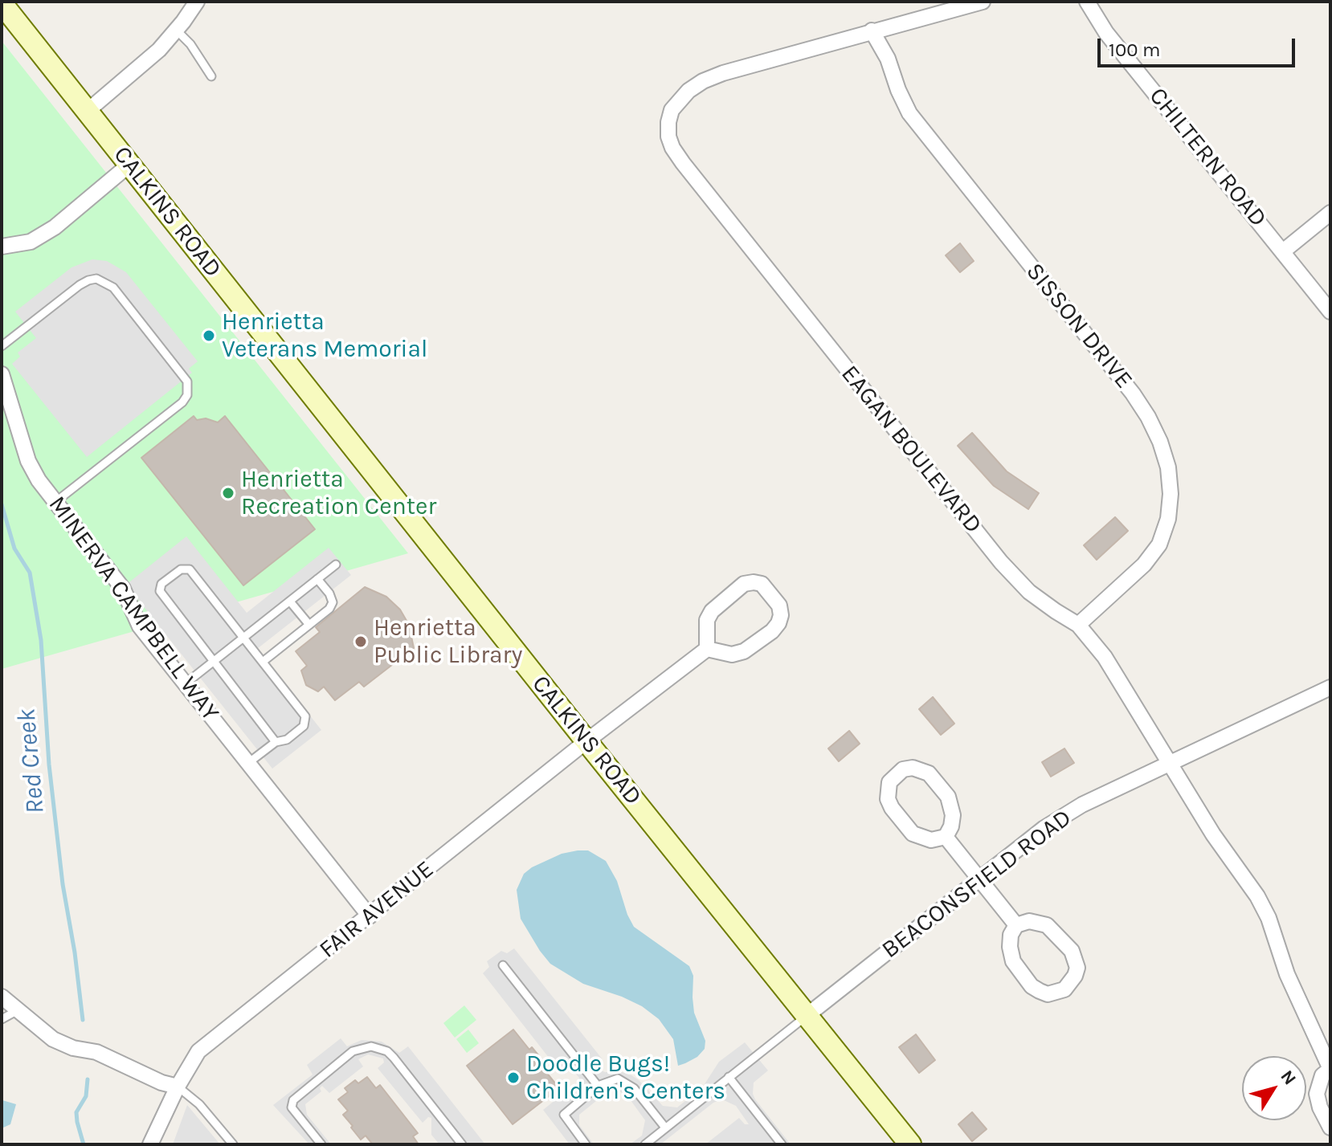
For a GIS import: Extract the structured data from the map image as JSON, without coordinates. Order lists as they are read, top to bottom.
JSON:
{
  "streets": {
    "main road": ["CALKINS ROAD"],
    "street": [
      "CHILTERN ROAD",
      "SISSON DRIVE",
      "EAGAN BOULEVARD",
      "MINERVA CAMPBELL WAY",
      "BEACONSFIELD ROAD",
      "FAIR AVENUE"
    ]
  },
  "crossings": [
    ["CALKINS ROAD", "BEACONSFIELD ROAD"],
    ["CALKINS ROAD", "FAIR AVENUE"],
    ["SISSON DRIVE", "EAGAN BOULEVARD"],
    ["EAGAN BOULEVARD", "BEACONSFIELD ROAD"],
    ["MINERVA CAMPBELL WAY", "FAIR AVENUE"]
  ],
  "water": ["Red Creek"],
  "places": [
    "Henrietta Veterans Memorial",
    "Henrietta Recreation Center",
    "Henrietta Public Library",
    "Doodle Bugs! Children's Centers"
  ],
  "scale_bar": "100 m",
  "north": "top right"
}
